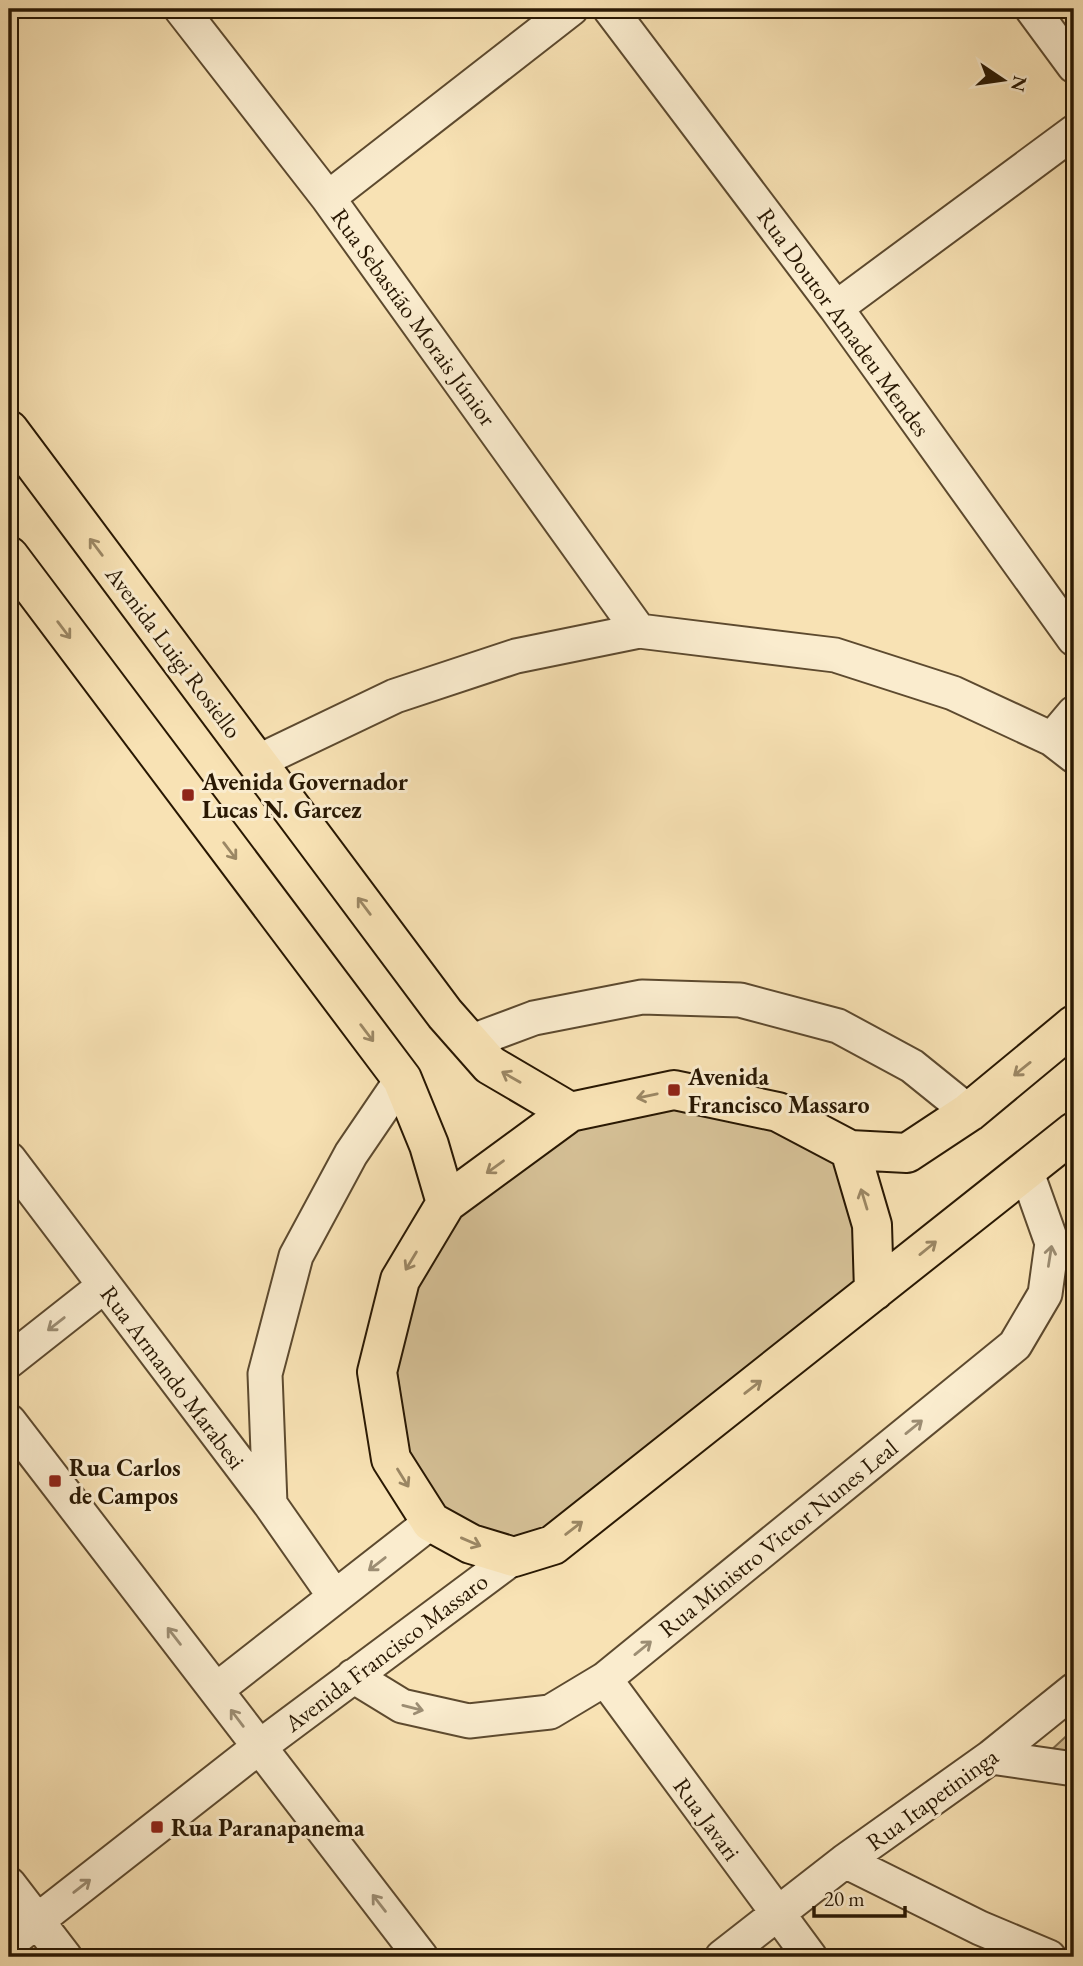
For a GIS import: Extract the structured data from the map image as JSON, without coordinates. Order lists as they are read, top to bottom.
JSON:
{
  "streets": {
    "main road": ["Avenida Luigi Rosiello", "Avenida Francisco Massaro"],
    "street": [
      "Rua Sebastião Morais Júnior",
      "Rua Doutor Amadeu Mendes",
      "Rua Armando Marabesi",
      "Rua Ministro Victor Nunes Leal",
      "Rua Itapetininga",
      "Rua Javari"
    ]
  },
  "crossings": [
    ["Avenida Luigi Rosiello", "Avenida Francisco Massaro"],
    ["Rua Ministro Victor Nunes Leal", "Avenida Francisco Massaro"],
    ["Rua Ministro Victor Nunes Leal", "Rua Javari"],
    ["Rua Itapetininga", "Rua Javari"]
  ],
  "one_way": ["Rua Ministro Victor Nunes Leal"],
  "places": {
    "transit": [
      "Avenida Governador Lucas N. Garcez",
      "Avenida Francisco Massaro",
      "Rua Carlos de Campos",
      "Rua Paranapanema"
    ]
  },
  "scale_bar": "20 m",
  "north": "right"
}
